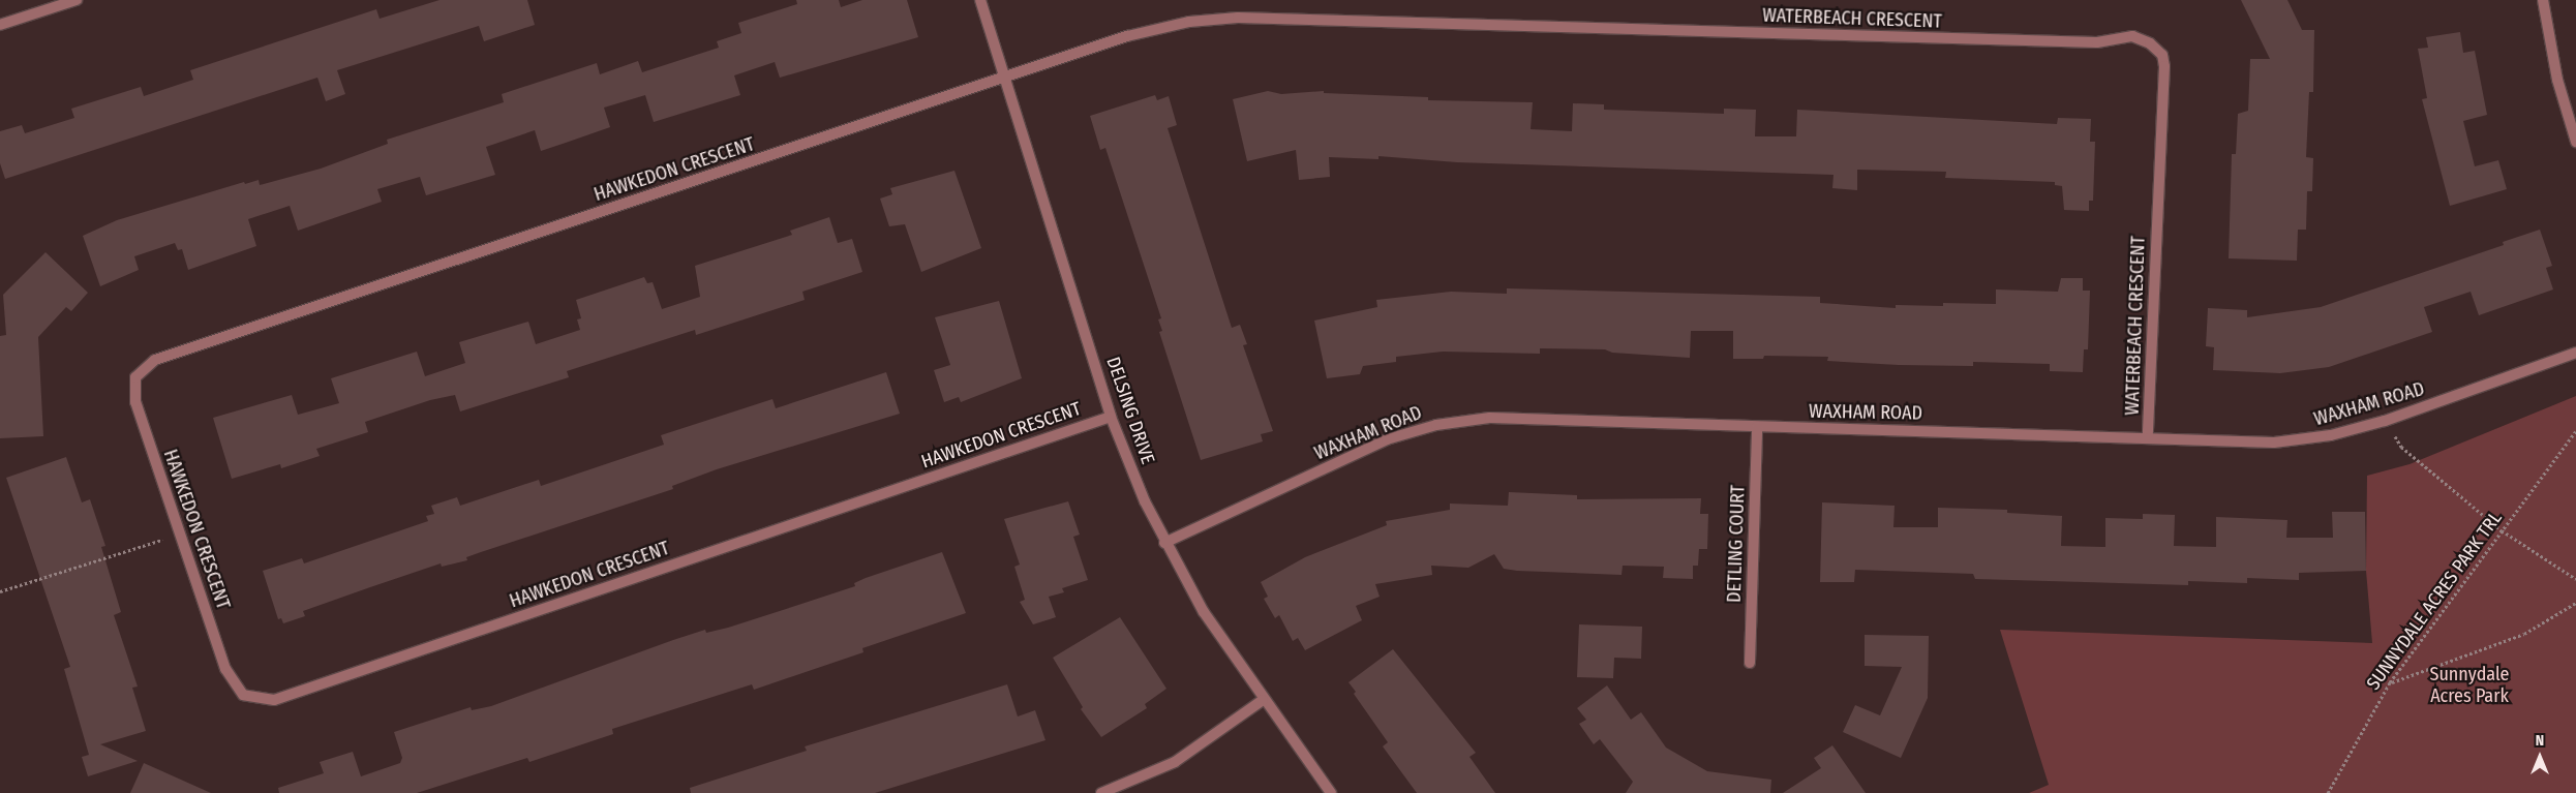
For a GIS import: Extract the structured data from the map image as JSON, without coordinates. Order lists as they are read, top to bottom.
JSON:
{
  "streets": {
    "street": [
      "WATERBEACH CRESCENT",
      "HAWKEDON CRESCENT",
      "WAXHAM ROAD",
      "DELSING DRIVE",
      "DETLING COURT"
    ],
    "path": ["SUNNYDALE ACRES PARK TRL"]
  },
  "crossings": [
    ["WATERBEACH CRESCENT", "HAWKEDON CRESCENT"],
    ["WATERBEACH CRESCENT", "WAXHAM ROAD"],
    ["WATERBEACH CRESCENT", "DELSING DRIVE"],
    ["HAWKEDON CRESCENT", "DELSING DRIVE"],
    ["WAXHAM ROAD", "DELSING DRIVE"],
    ["WAXHAM ROAD", "DETLING COURT"]
  ],
  "parks": ["Sunnydale Acres Park"],
  "north": "top"
}
